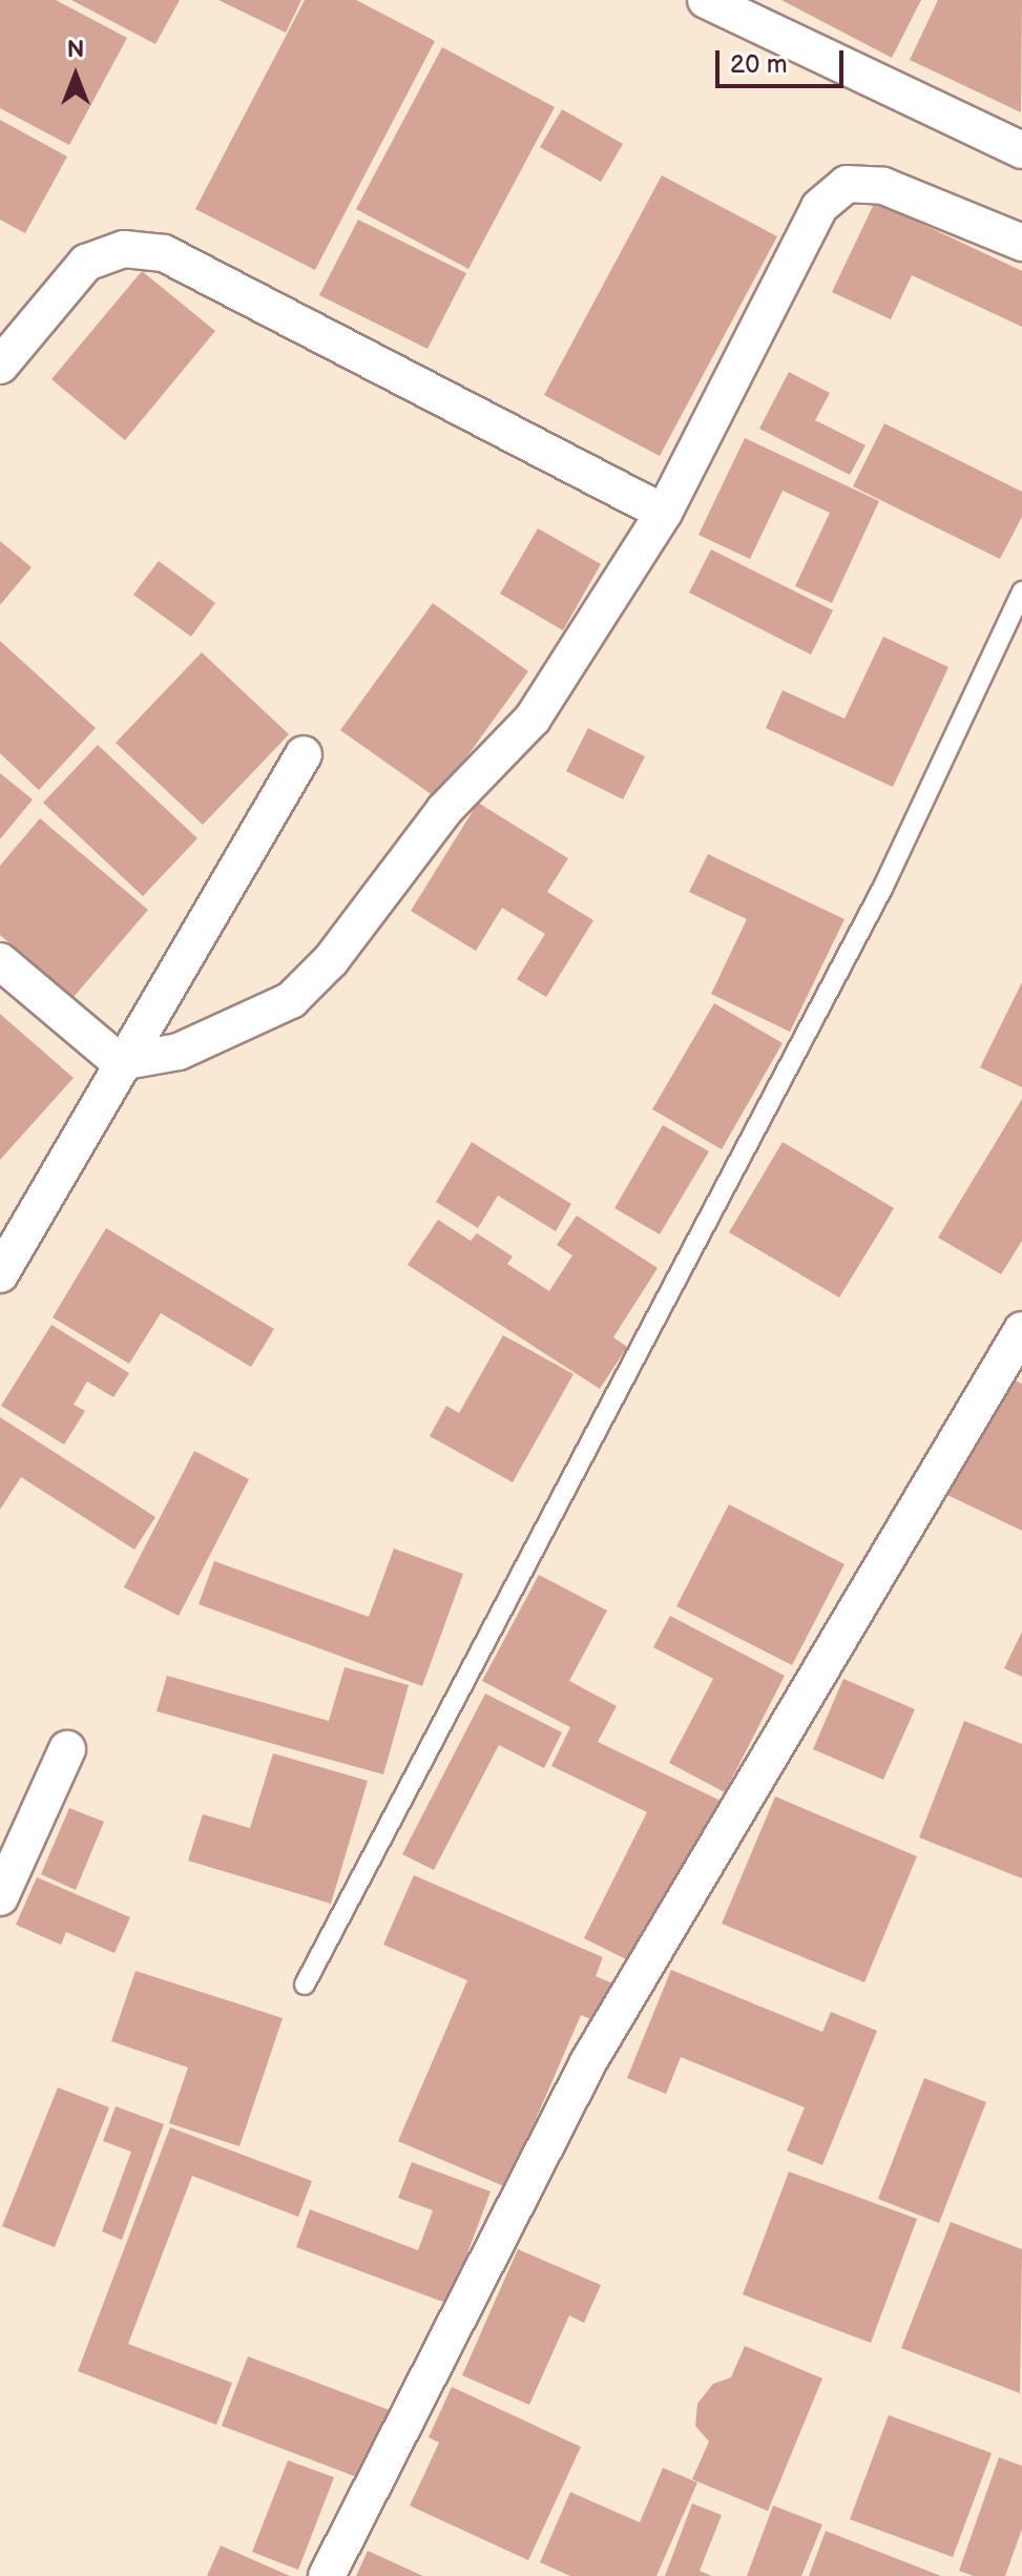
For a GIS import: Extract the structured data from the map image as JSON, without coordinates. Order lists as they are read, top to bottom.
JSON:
{
  "scale_bar": "20 m",
  "north": "top"
}
